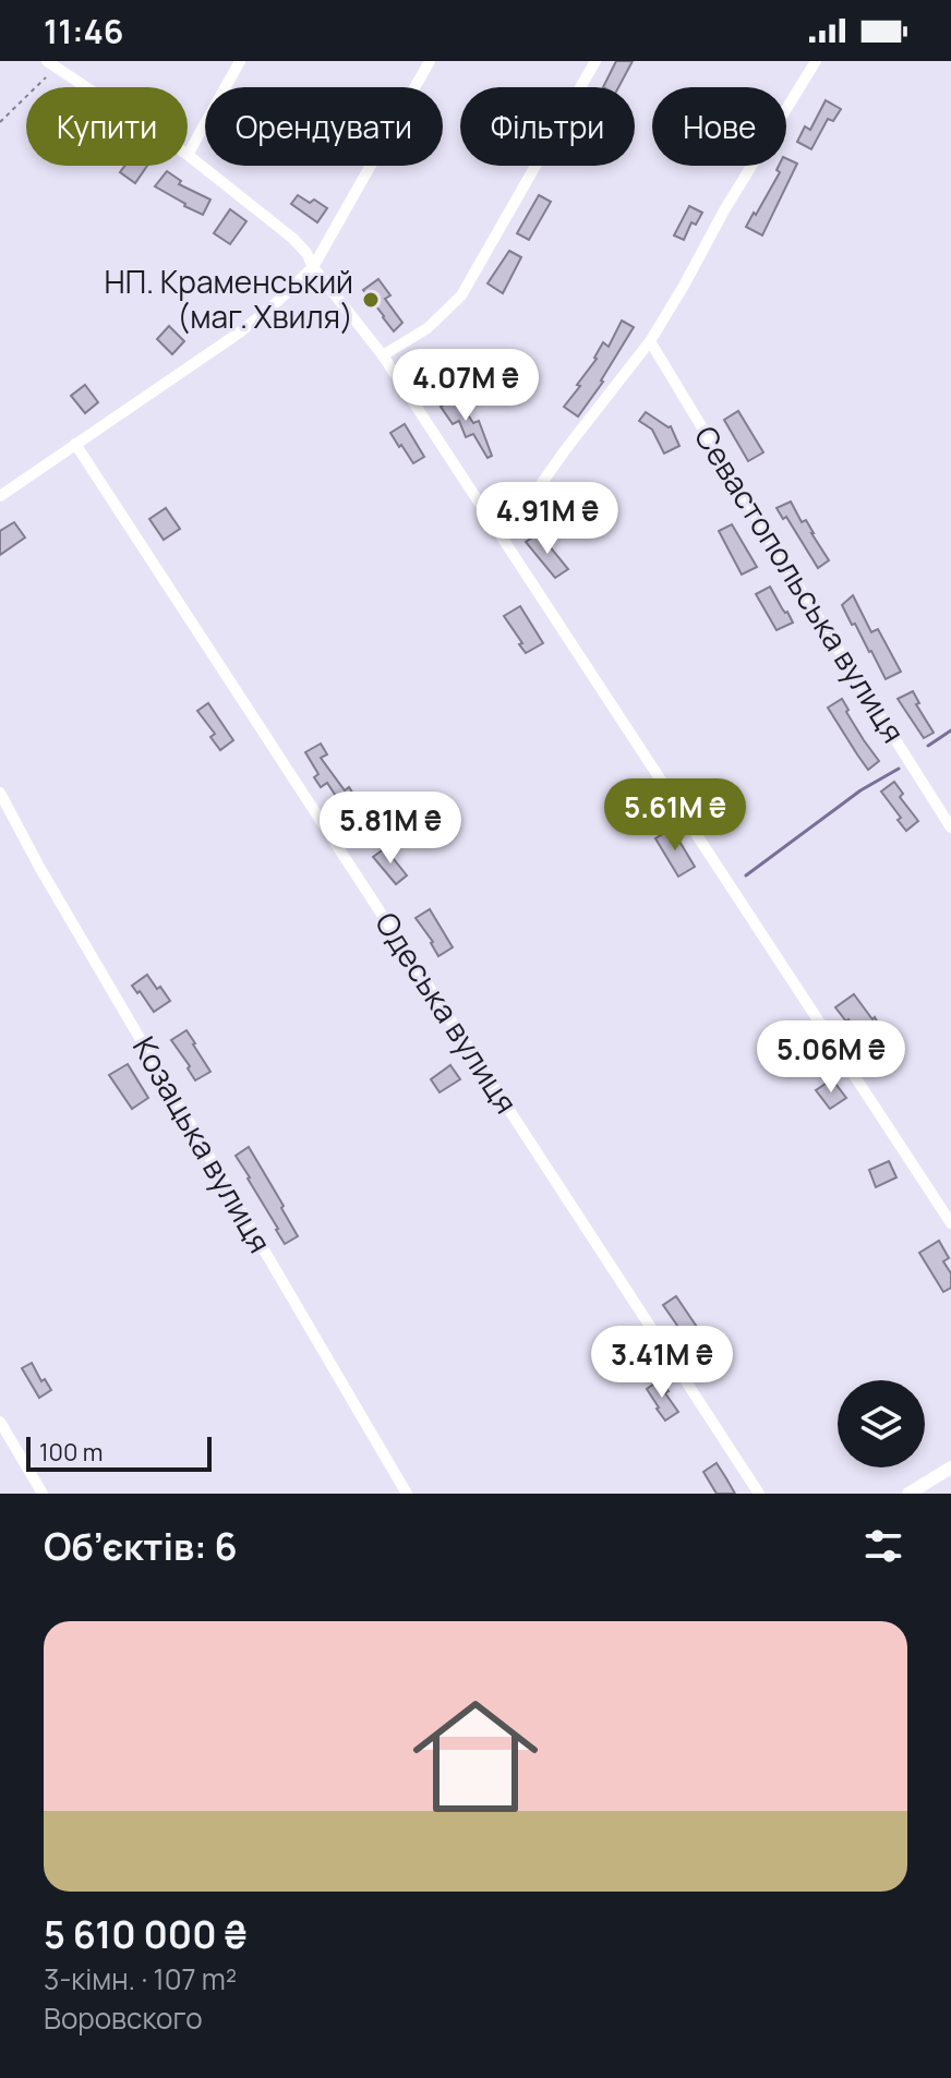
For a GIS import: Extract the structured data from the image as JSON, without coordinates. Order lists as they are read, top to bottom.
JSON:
{
  "streets": {
    "street": ["Севастопольська вулиця", "Одеська вулиця", "Козацька вулиця"]
  },
  "places": ["НП. Краменський (маг. Хвиля)"],
  "scale_bar": "100 m",
  "page": {
    "status": "11:46",
    "chip": [
      "Купити",
      "Орендувати",
      "Фільтри",
      "Нове"
    ],
    "price": [
      "4.07M ₴",
      "4.91M ₴",
      "5.61M ₴",
      "5.81M ₴",
      "5.06M ₴",
      "3.41M ₴"
    ],
    "scale": "100 m",
    "heading": "Об’єктів: 6",
    "list": [
      {
        "name": "5 610 000 ₴",
        "note": "3-кімн. · 107 m² · Воровского"
      }
    ]
  }
}
